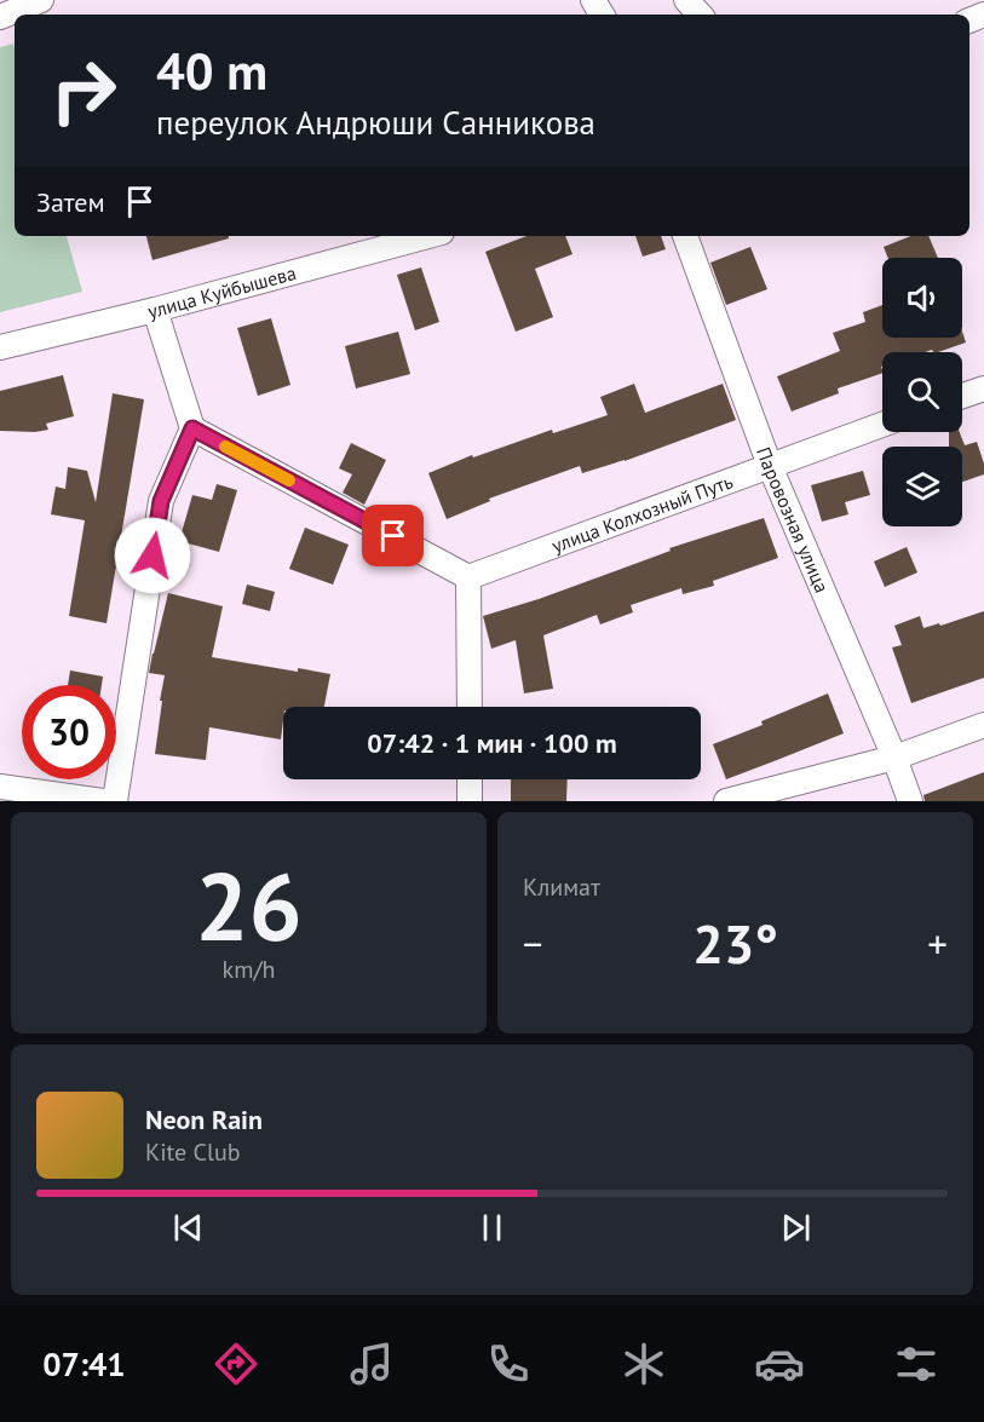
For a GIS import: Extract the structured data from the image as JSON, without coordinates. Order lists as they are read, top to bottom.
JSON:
{
  "streets": {
    "street": ["улица Куйбышева", "улица Колхозный Путь", "Паровозная улица"]
  },
  "crossings": [
    ["улица Колхозный Путь", "Паровозная улица"]
  ],
  "page": {
    "turn": ["40 m", "переулок Андрюши Санникова"],
    "then": "Затем",
    "limit": "30",
    "trip": "07:42 · 1 мин · 100 m",
    "tile": [
      ["26", "km/h"],
      "Климат"
    ],
    "heat": ["−", "23°", "+"],
    "song": ["Neon Rain", "Kite Club"],
    "tabs": "07:41"
  }
}
